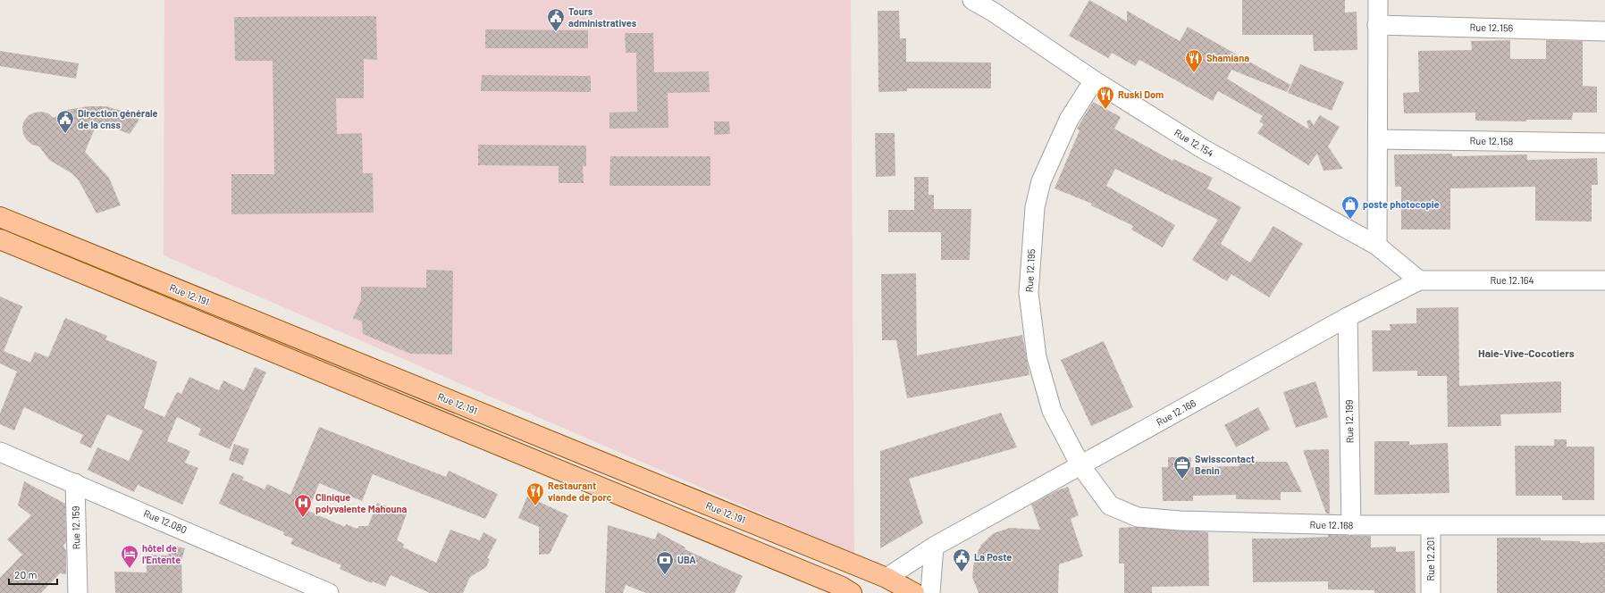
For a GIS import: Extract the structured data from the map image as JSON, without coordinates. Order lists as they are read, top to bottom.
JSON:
{
  "streets": {
    "main road": ["Rue 12.191"],
    "street": [
      "Rue 12.156",
      "Rue 12.158",
      "Rue 12.154",
      "Rue 12.195",
      "Rue 12.164",
      "Rue 12.166",
      "Rue 12.199",
      "Rue 12.080",
      "Rue 12.168",
      "Rue 12.159",
      "Rue 12.201"
    ]
  },
  "crossings": [
    ["Rue 12.154", "Rue 12.195"],
    ["Rue 12.154", "Rue 12.164"],
    ["Rue 12.154", "Rue 12.166"],
    ["Rue 12.195", "Rue 12.166"],
    ["Rue 12.195", "Rue 12.168"],
    ["Rue 12.164", "Rue 12.166"],
    ["Rue 12.191", "Rue 12.166"],
    ["Rue 12.166", "Rue 12.199"],
    ["Rue 12.166", "Rue 12.168"],
    ["Rue 12.199", "Rue 12.168"],
    ["Rue 12.080", "Rue 12.159"],
    ["Rue 12.168", "Rue 12.201"]
  ],
  "districts": ["Haie-Vive-Cocotiers"],
  "places": {
    "public building": ["Tours administratives", "Direction générale de la cnss", "La Poste"],
    "restaurant": ["Shamiana", "Ruski Dom", "Restaurant viande de porc"],
    "shop": ["poste photocopie"],
    "office": ["Swisscontact Benin"],
    "hospital": ["Clinique polyvalente Mahouna"],
    "hotel": ["hôtel de l'Entente"],
    "bank": ["UBA"]
  },
  "scale_bar": "20 m"
}
